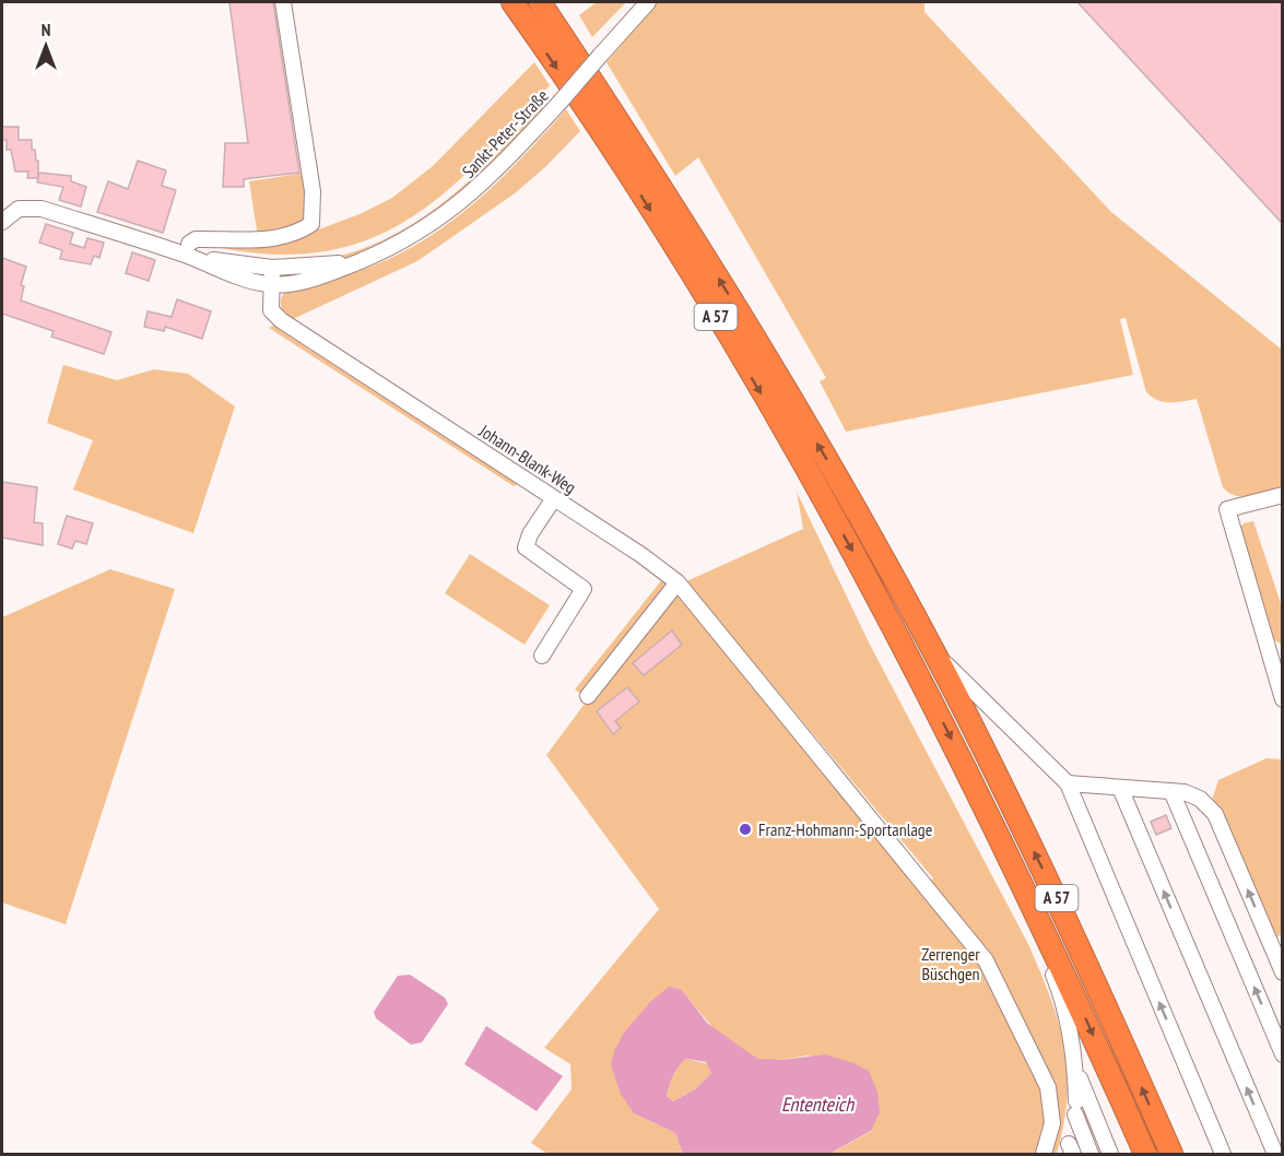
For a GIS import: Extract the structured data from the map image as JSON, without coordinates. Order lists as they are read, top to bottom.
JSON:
{
  "streets": {
    "highway": ["A 57"],
    "street": ["Sankt-Peter-Straße", "Johann-Blank-Weg"]
  },
  "crossings": [
    ["Sankt-Peter-Straße", "Johann-Blank-Weg"]
  ],
  "water": ["Ententeich"],
  "parks": ["Zerrenger Büschgen"],
  "places": ["Franz-Hohmann-Sportanlage"],
  "north": "top"
}
